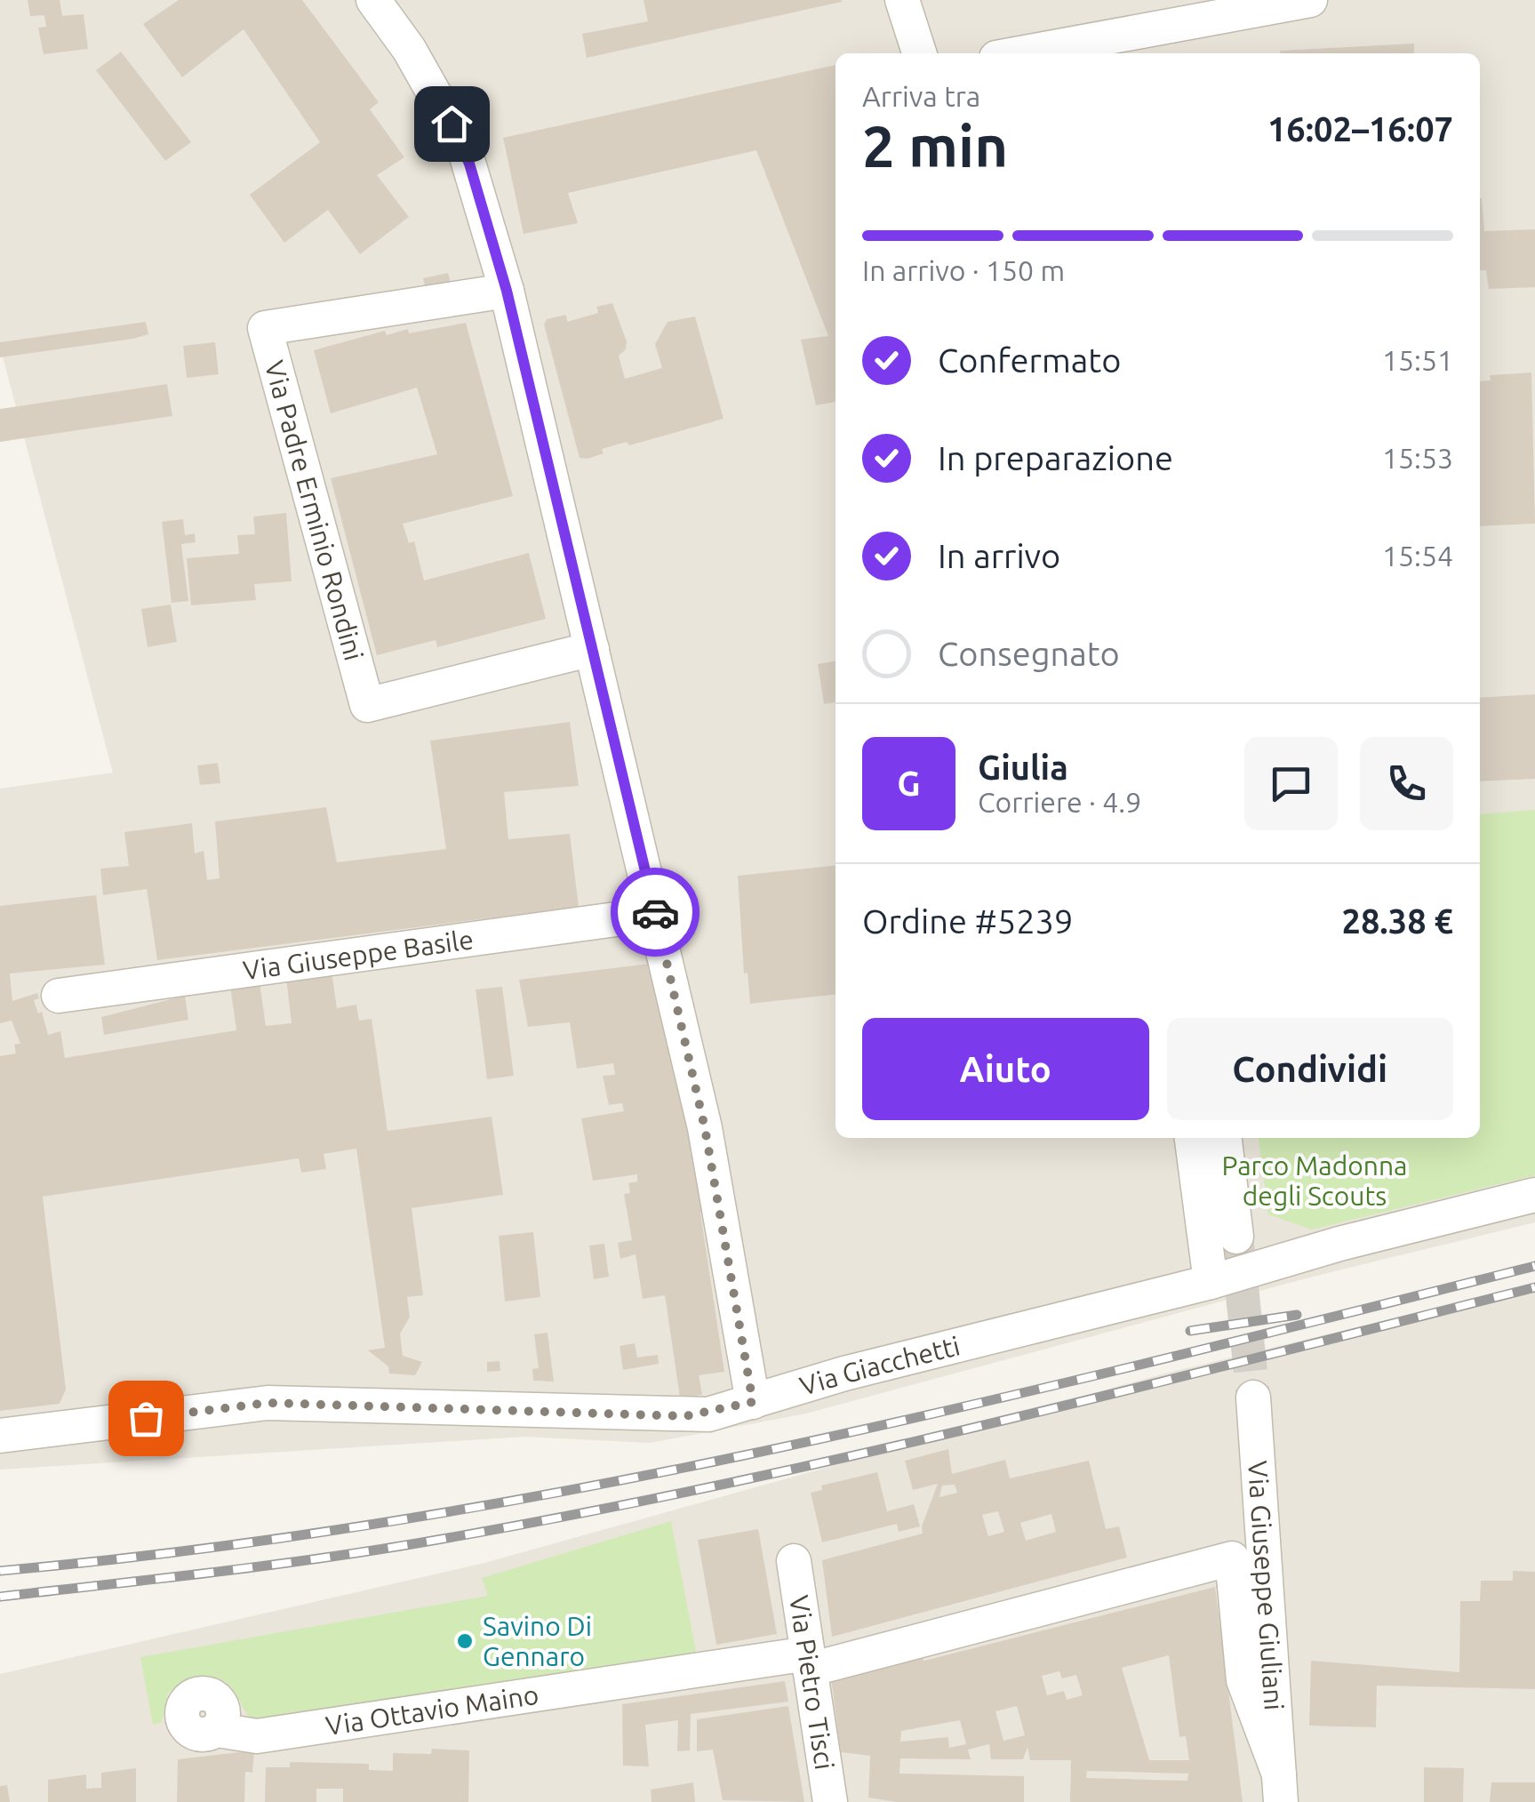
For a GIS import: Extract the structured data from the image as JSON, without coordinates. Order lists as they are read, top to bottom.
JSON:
{
  "streets": {
    "street": [
      "Via Padre Erminio Rondini",
      "Via Giuseppe Basile",
      "Via Giacchetti",
      "Via Giuseppe Giuliani",
      "Via Pietro Tisci",
      "Via Ottavio Maino"
    ]
  },
  "crossings": [
    ["Via Giuseppe Giuliani", "Via Ottavio Maino"],
    ["Via Pietro Tisci", "Via Ottavio Maino"]
  ],
  "parks": ["Parco Madonna degli Scouts"],
  "places": ["Savino Di Gennaro"],
  "page": {
    "heading": ["2 min", "Arriva tra", "16:02–16:07"],
    "panel": [
      "Giulia",
      "Corriere · 4.9",
      "Ordine #5239",
      "28.38 €"
    ],
    "bar": "In arrivo · 150 m",
    "list": [
      ["Confermato", "15:51"],
      ["In preparazione", "15:53"],
      ["In arrivo", "15:54"],
      "Consegnato"
    ],
    "round": "G",
    "buttons": ["Aiuto", "Condividi"]
  }
}
